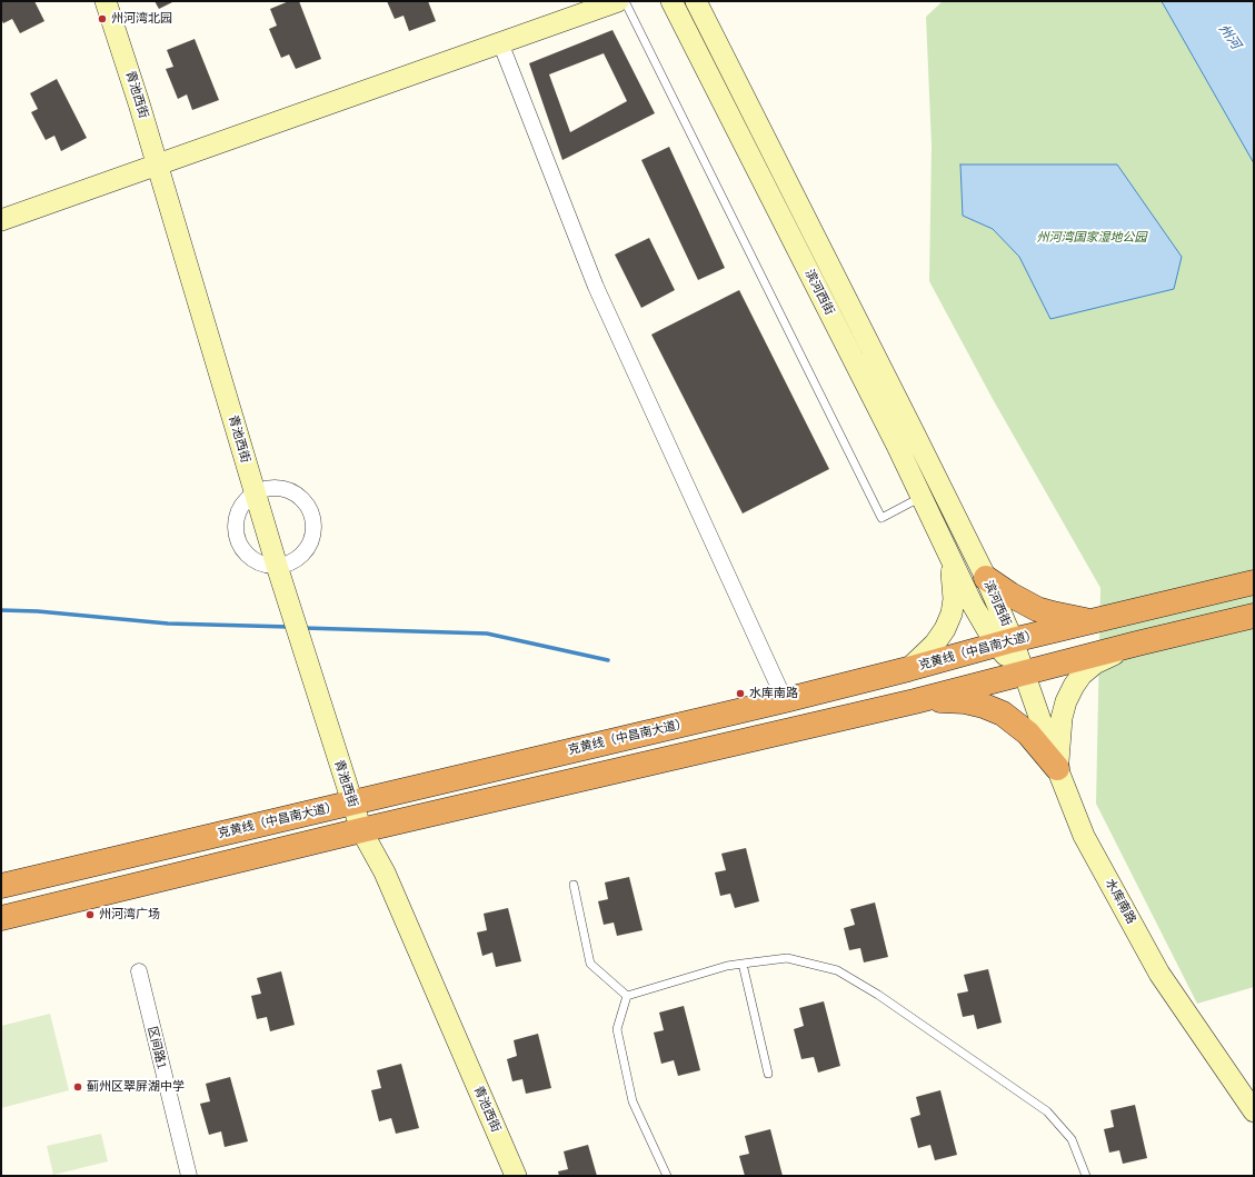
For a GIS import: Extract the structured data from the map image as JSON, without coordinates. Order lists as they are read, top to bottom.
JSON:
{
  "streets": {
    "highway": ["克黄线（中昌南大道）"],
    "main road": ["青池西街", "滨河西街", "水库南路"],
    "street": ["区间路1"]
  },
  "crossings": [
    ["青池西街", "克黄线（中昌南大道）"],
    ["滨河西街", "克黄线（中昌南大道）"],
    ["滨河西街", "水库南路"]
  ],
  "water": ["州河"],
  "parks": ["州河湾国家湿地公园"],
  "places": [
    "州河湾北园",
    "水库南路",
    "州河湾广场",
    "蓟州区翠屏湖中学"
  ]
}
